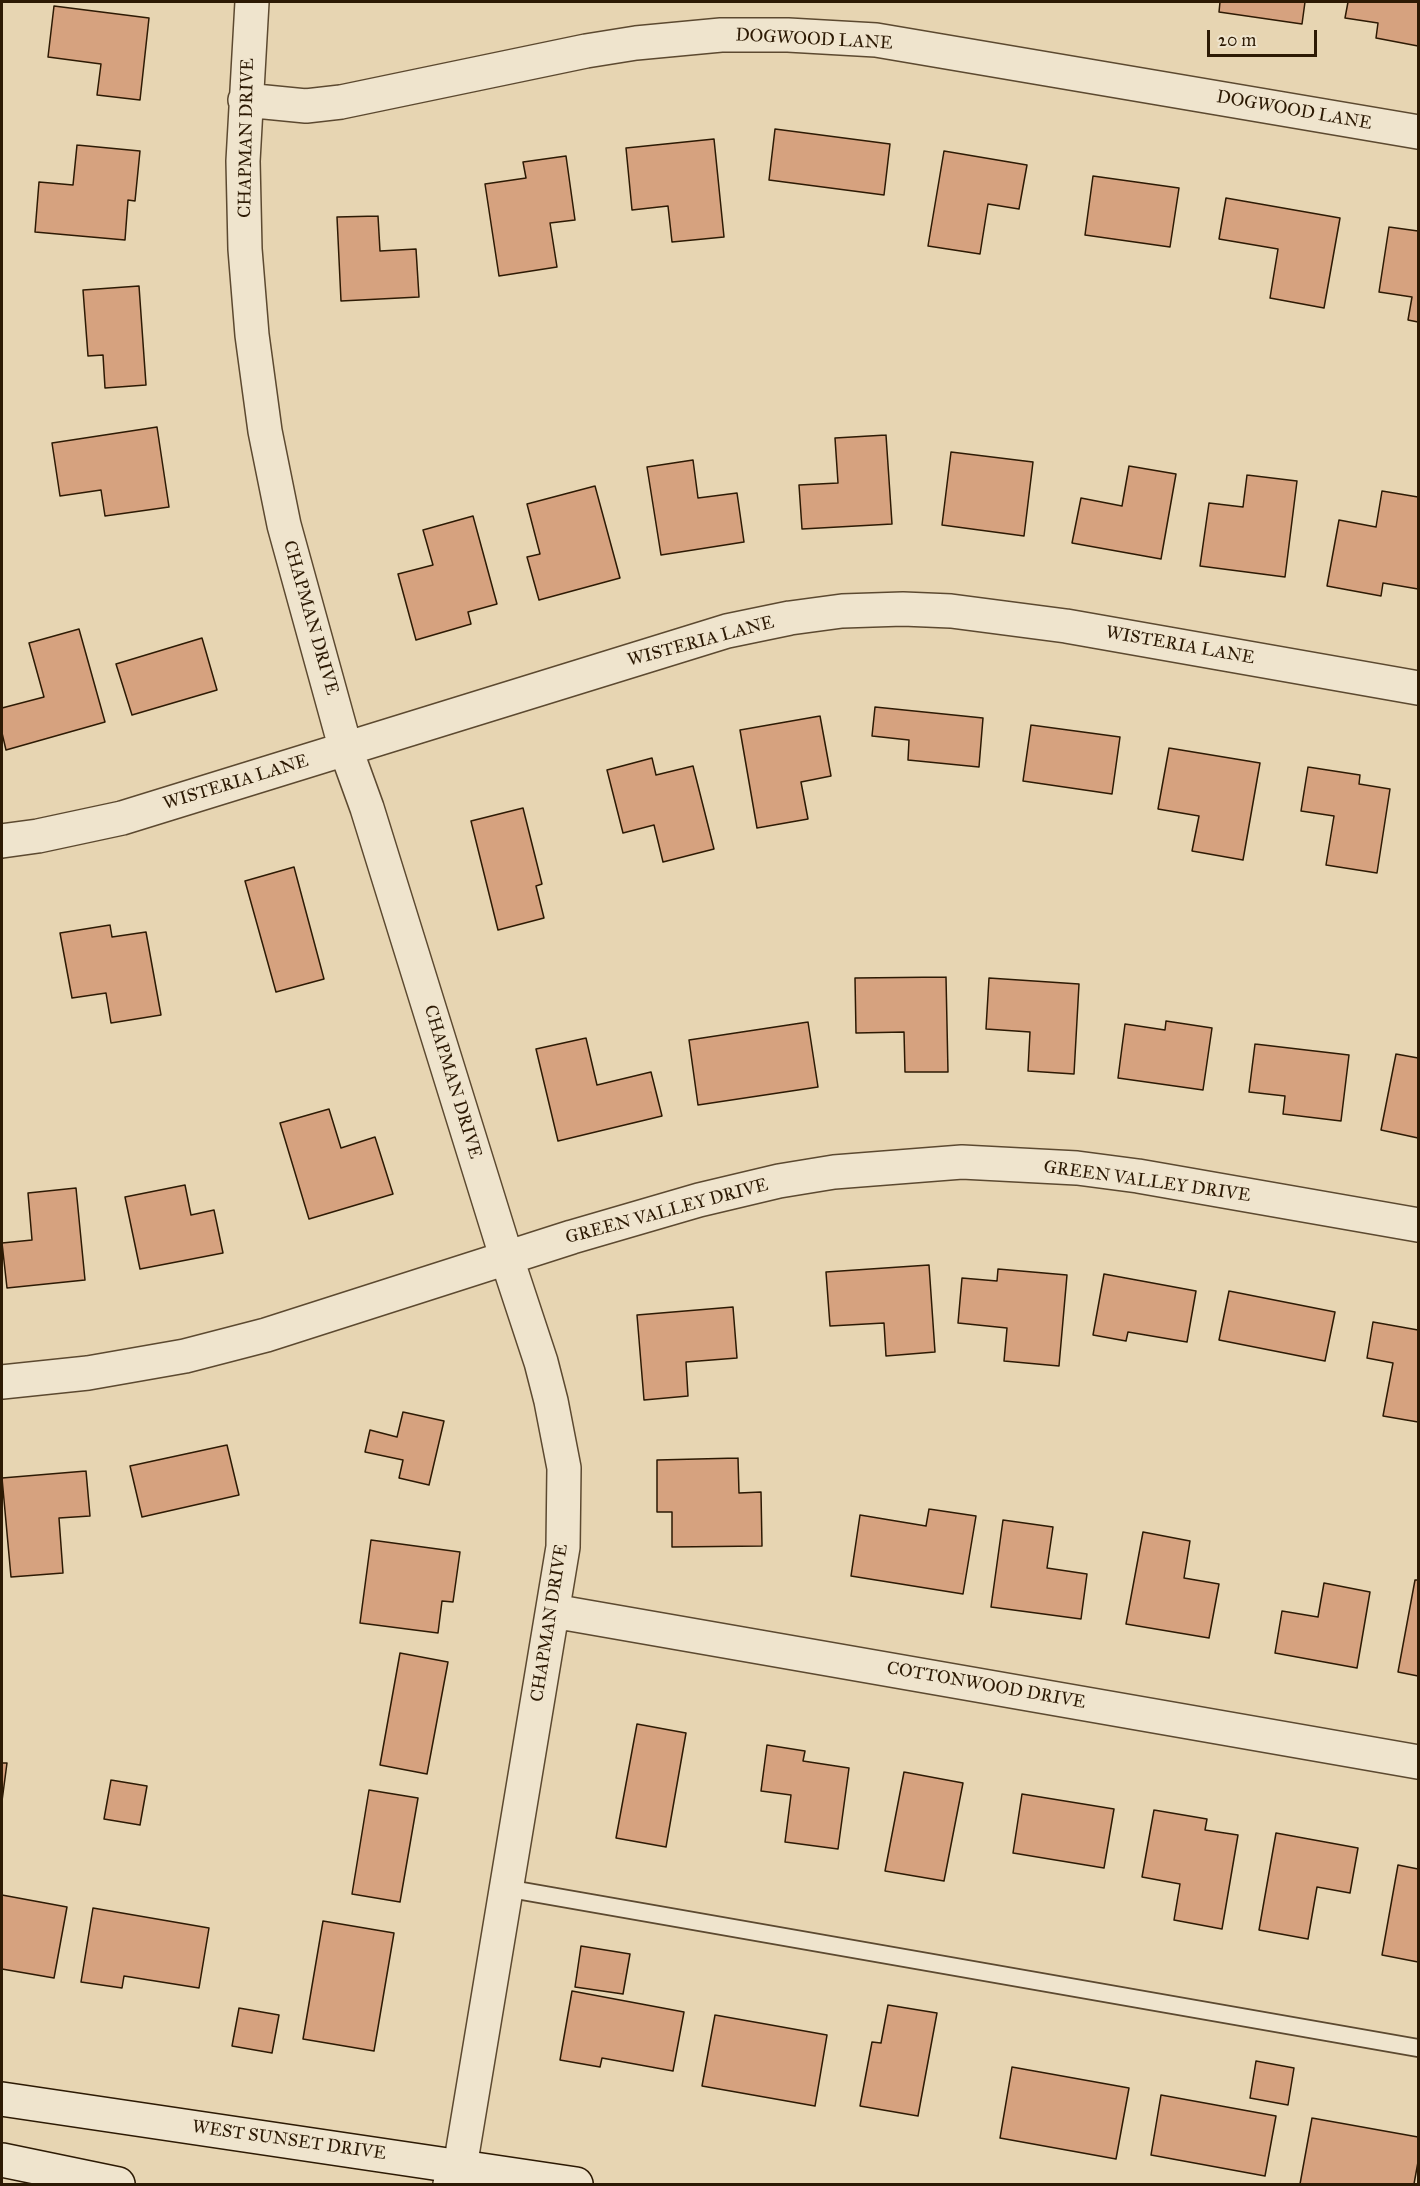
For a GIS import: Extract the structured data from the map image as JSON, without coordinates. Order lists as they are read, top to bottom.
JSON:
{
  "streets": {
    "street": [
      "DOGWOOD LANE",
      "CHAPMAN DRIVE",
      "WISTERIA LANE",
      "GREEN VALLEY DRIVE",
      "COTTONWOOD DRIVE",
      "WEST SUNSET DRIVE"
    ]
  },
  "crossings": [
    ["DOGWOOD LANE", "CHAPMAN DRIVE"],
    ["CHAPMAN DRIVE", "WISTERIA LANE"],
    ["CHAPMAN DRIVE", "GREEN VALLEY DRIVE"],
    ["CHAPMAN DRIVE", "COTTONWOOD DRIVE"],
    ["CHAPMAN DRIVE", "WEST SUNSET DRIVE"]
  ],
  "scale_bar": "20 m"
}
